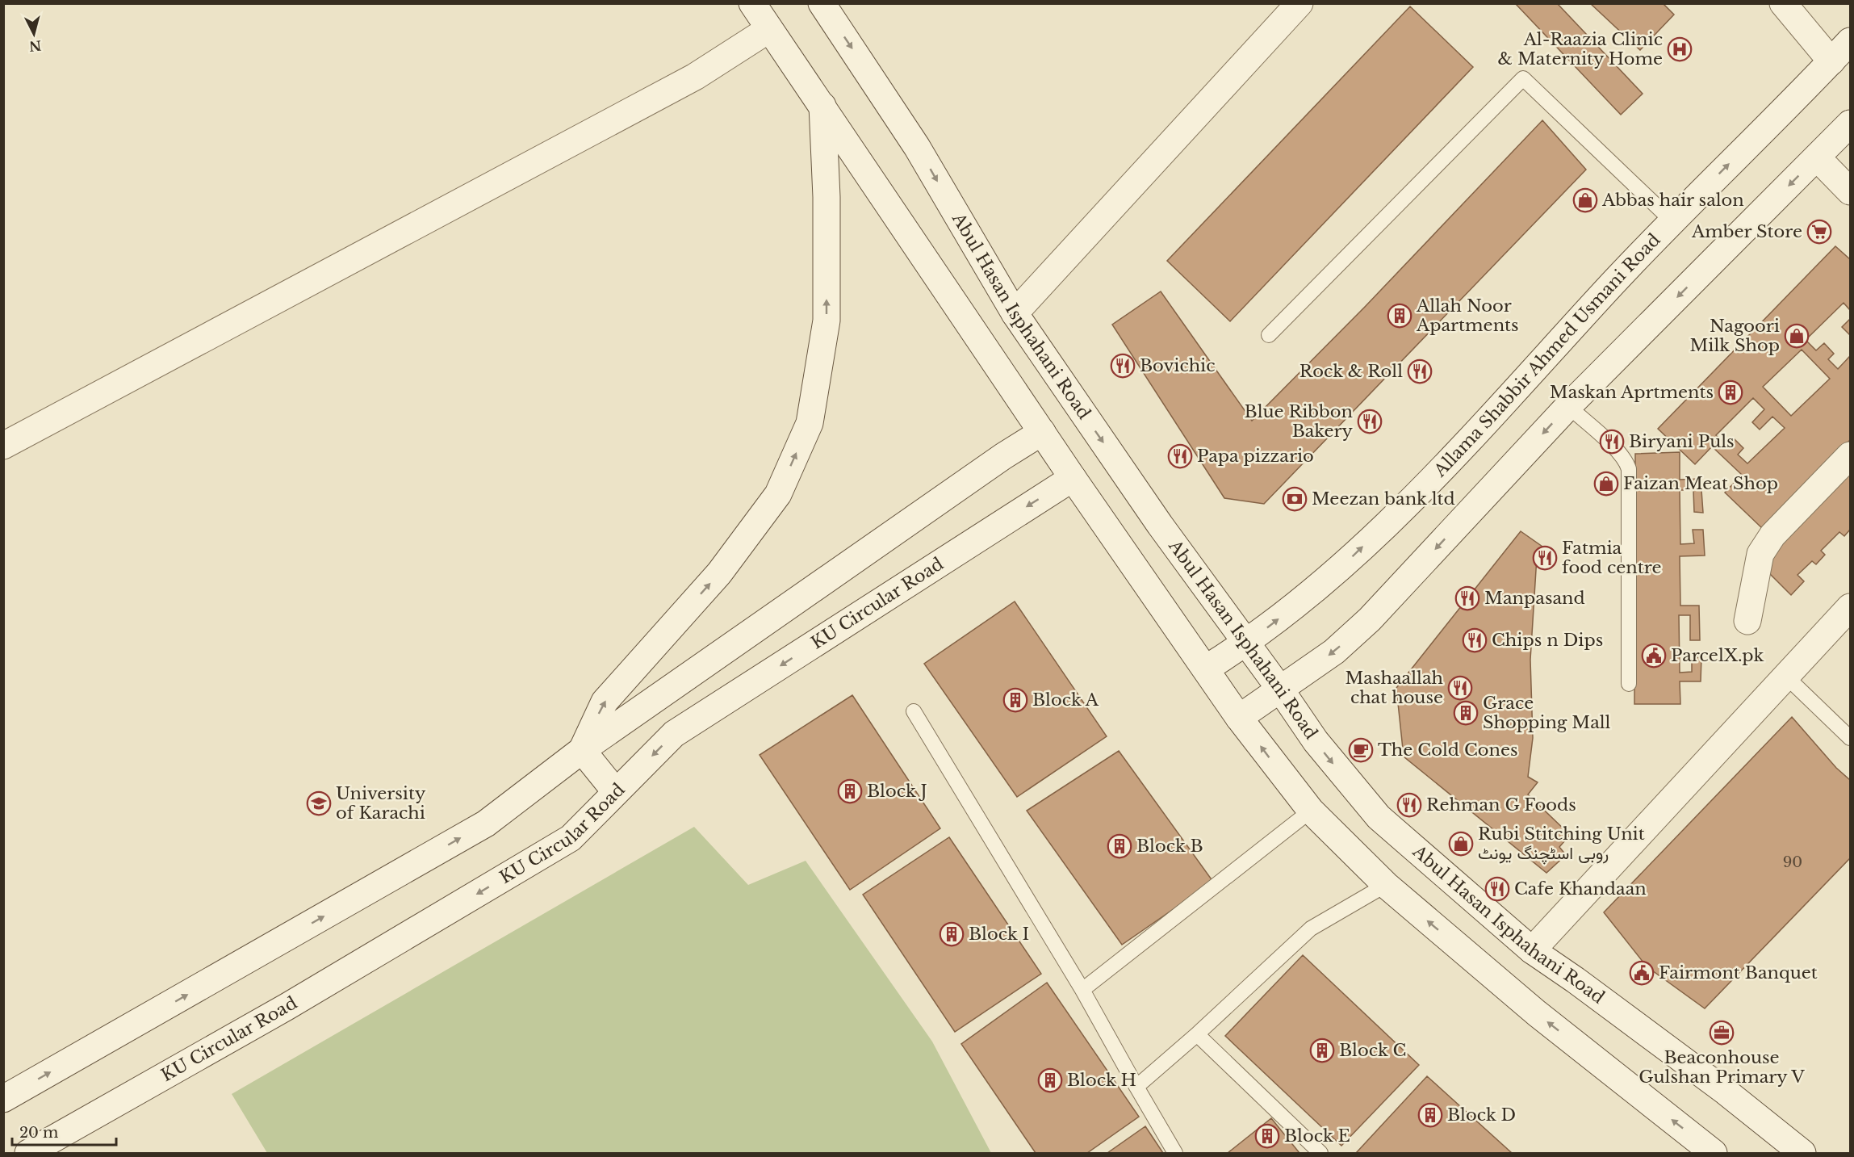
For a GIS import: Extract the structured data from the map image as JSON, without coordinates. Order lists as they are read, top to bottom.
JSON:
{
  "streets": {
    "main road": ["Abul Hasan Isphahani Road", "Allama Shabbir Ahmed Usmani Road", "KU Circular Road"]
  },
  "crossings": [
    ["Abul Hasan Isphahani Road", "Allama Shabbir Ahmed Usmani Road"]
  ],
  "places": {
    "hospital": ["Al-Raazia Clinic & Maternity Home"],
    "shop": [
      "Abbas hair salon",
      "Nagoori Milk Shop",
      "Faizan Meat Shop",
      "Rubi Stitching Unit روبی اسٹچنگ یونٹ"
    ],
    "supermarket": ["Amber Store"],
    "building": [
      "Allah Noor Apartments",
      "Maskan Aprtments",
      "Block A",
      "Grace Shopping Mall",
      "Block J",
      "Block B",
      "Block I",
      "Block C",
      "Block H",
      "Block D",
      "Block E"
    ],
    "restaurant": [
      "Bovichic",
      "Rock & Roll",
      "Blue Ribbon Bakery",
      "Biryani Puls",
      "Papa pizzario",
      "Fatmia food centre",
      "Manpasand",
      "Chips n Dips",
      "Mashaallah chat house",
      "Rehman G Foods",
      "Cafe Khandaan"
    ],
    "bank": ["Meezan bank ltd"],
    "public building": ["ParcelX.pk", "Fairmont Banquet"],
    "cafe": ["The Cold Cones"],
    "school or university": ["University of Karachi"],
    "office": ["Beaconhouse Gulshan Primary V"]
  },
  "house_numbers": ["90"],
  "scale_bar": "20 m",
  "north": "bottom"
}
